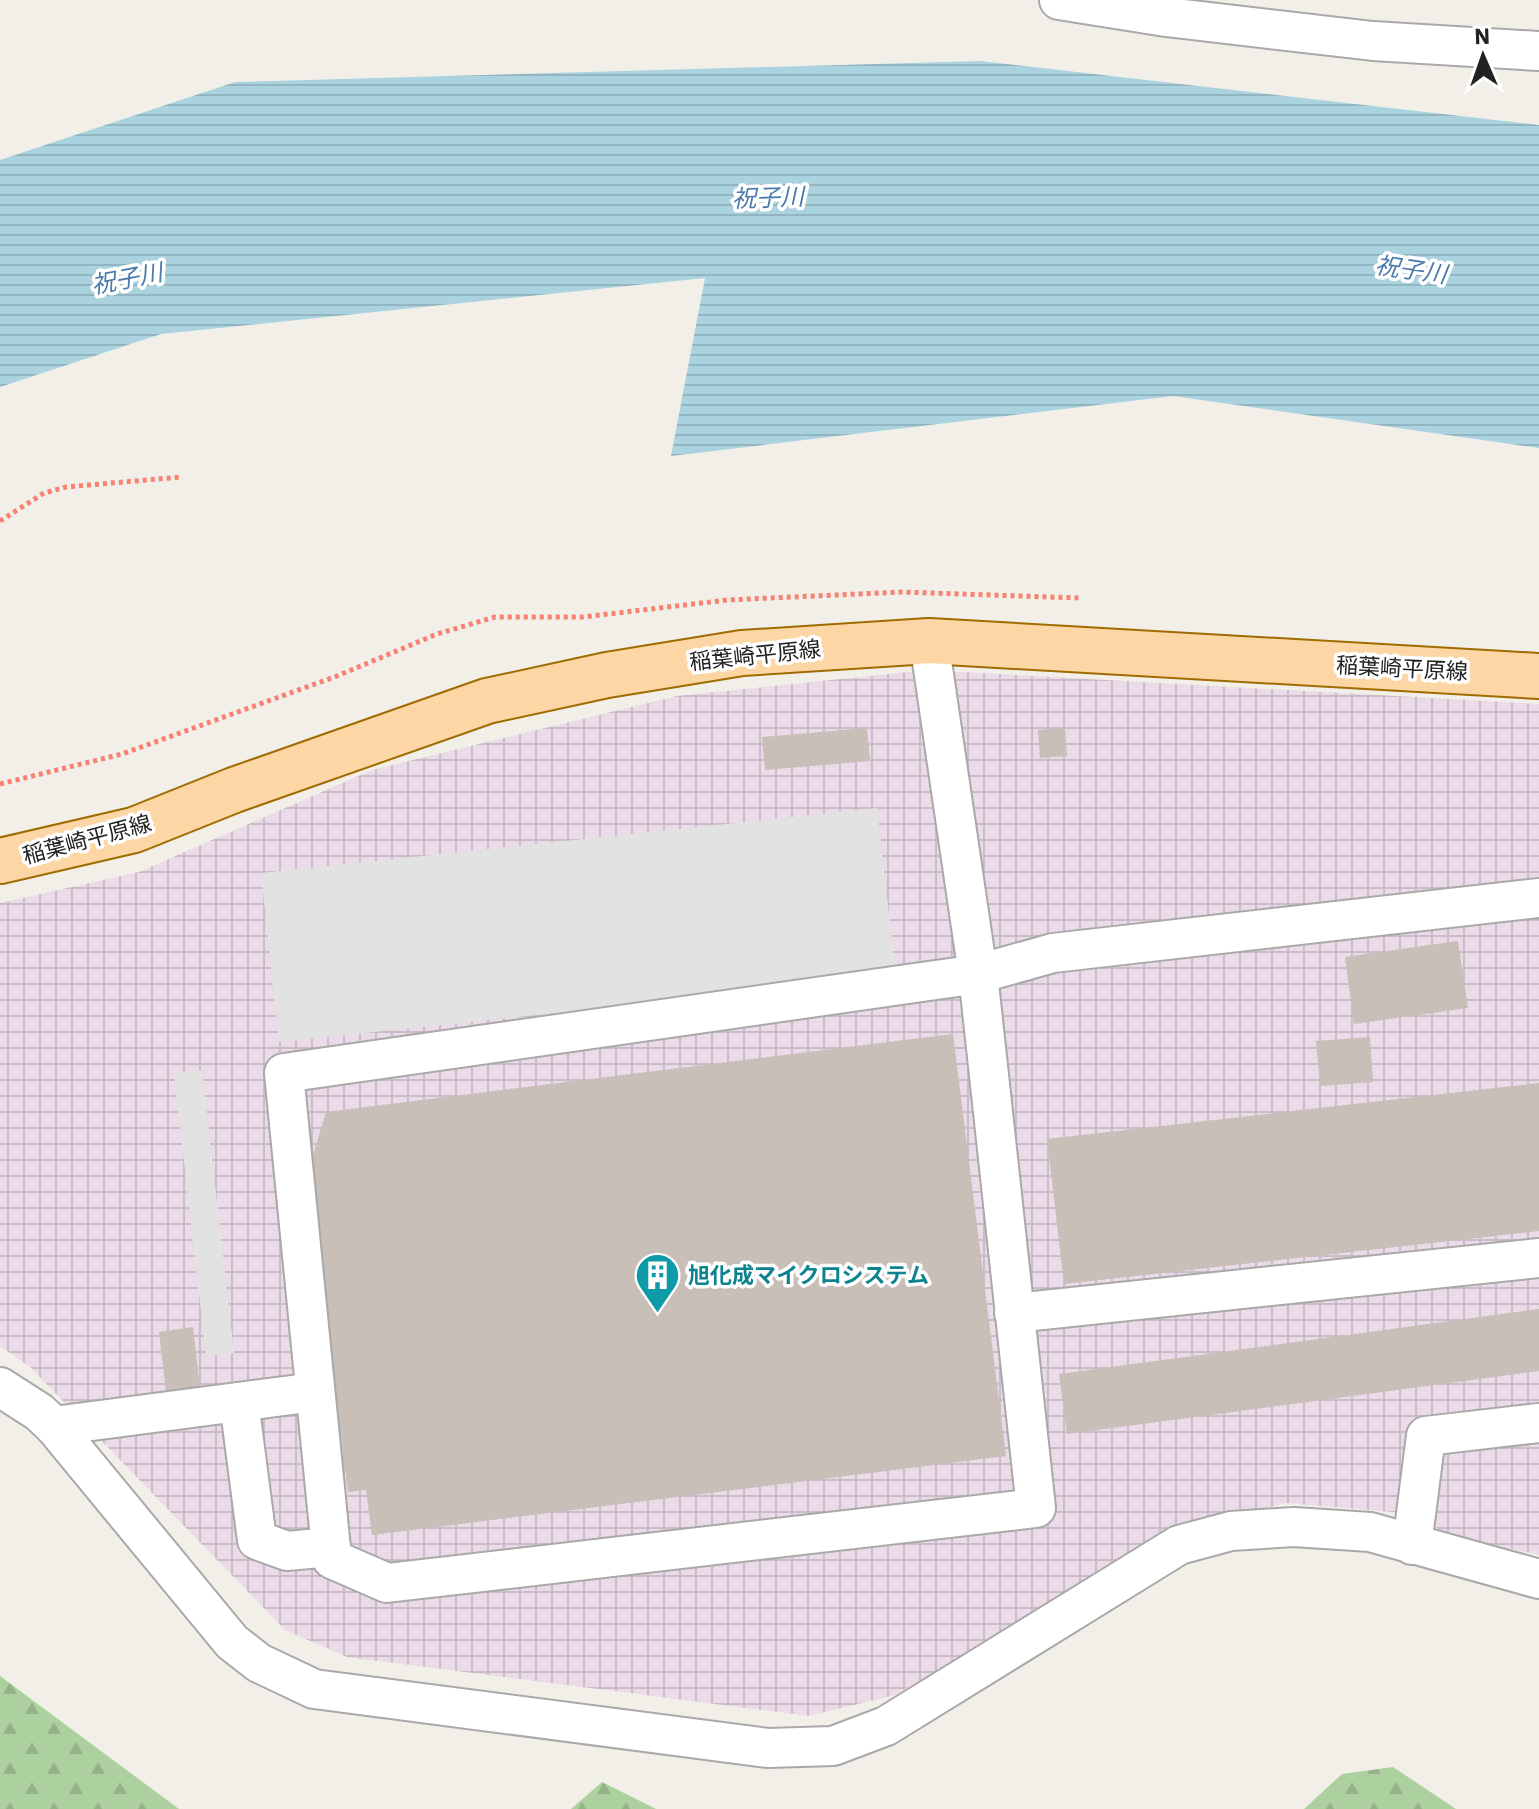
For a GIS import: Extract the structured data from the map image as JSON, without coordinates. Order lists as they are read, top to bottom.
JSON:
{
  "streets": {
    "main road": ["稲葉崎平原線"]
  },
  "water": ["祝子川"],
  "places": {
    "building": ["旭化成マイクロシステム"]
  },
  "north": "top"
}
